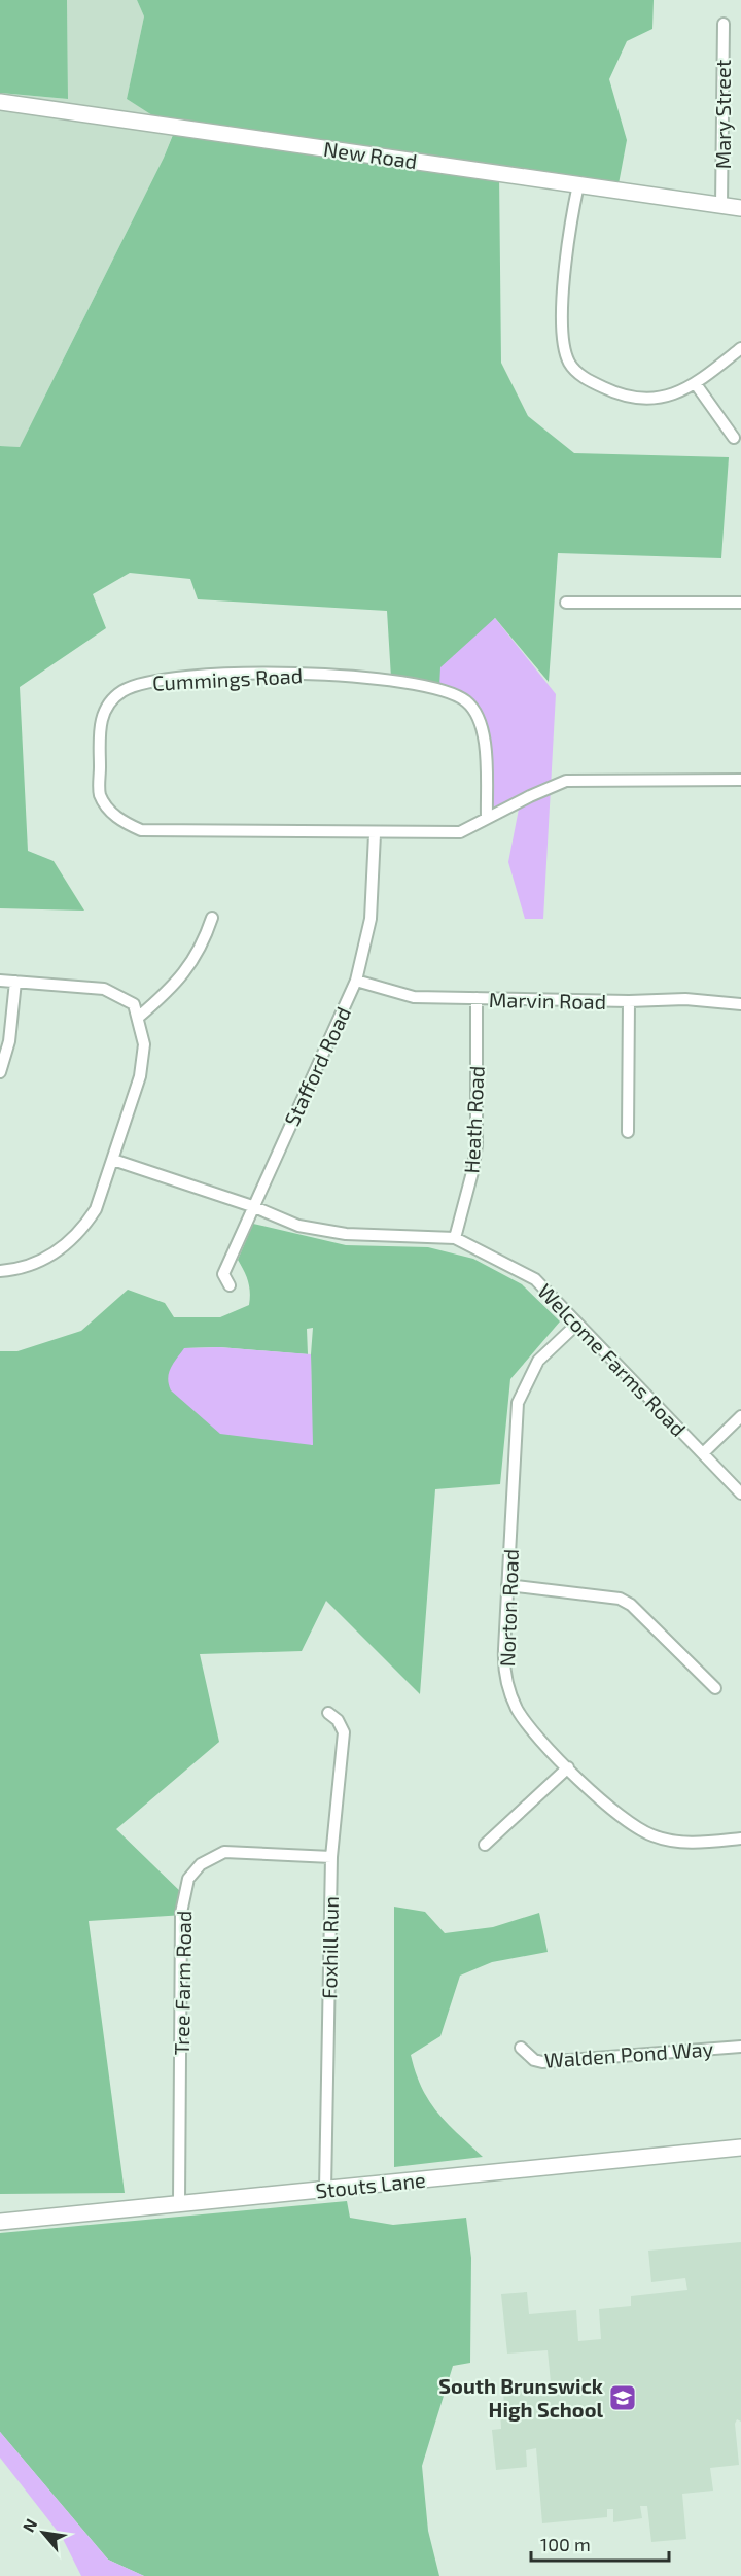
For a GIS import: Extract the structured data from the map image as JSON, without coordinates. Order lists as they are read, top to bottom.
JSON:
{
  "streets": {
    "street": [
      "Mary Street",
      "New Road",
      "Cummings Road",
      "Marvin Road",
      "Stafford Road",
      "Heath Road",
      "Welcome Farms Road",
      "Norton Road",
      "Foxhill Run",
      "Tree Farm Road",
      "Walden Pond Way",
      "Stouts Lane"
    ]
  },
  "crossings": [
    ["Mary Street", "New Road"],
    ["Cummings Road", "Stafford Road"],
    ["Marvin Road", "Stafford Road"],
    ["Marvin Road", "Heath Road"],
    ["Stafford Road", "Welcome Farms Road"],
    ["Heath Road", "Welcome Farms Road"],
    ["Welcome Farms Road", "Norton Road"],
    ["Foxhill Run", "Tree Farm Road"],
    ["Foxhill Run", "Stouts Lane"],
    ["Tree Farm Road", "Stouts Lane"]
  ],
  "places": {
    "school or university": ["South Brunswick High School"]
  },
  "scale_bar": "100 m",
  "north": "top left"
}
